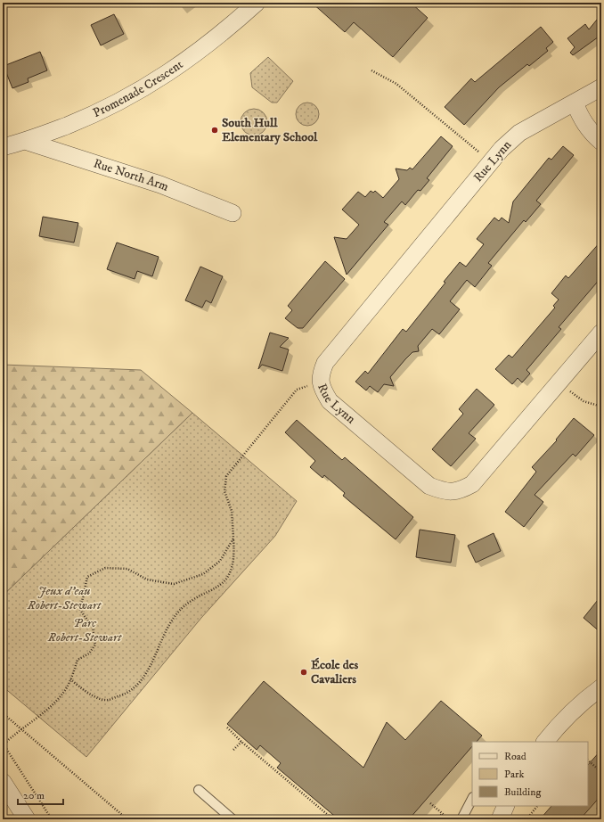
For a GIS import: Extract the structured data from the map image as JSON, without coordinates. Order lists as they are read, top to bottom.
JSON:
{
  "streets": {
    "street": ["Promenade Crescent", "Rue Lynn", "Rue North Arm"]
  },
  "crossings": [
    ["Promenade Crescent", "Rue North Arm"]
  ],
  "parks": ["Jeux d'eau Robert-Stewart", "Parc Robert-Stewart"],
  "places": ["South Hull Elementary School", "École des Cavaliers"],
  "legend": ["Road", "Park", "Building"],
  "scale_bar": "20 m"
}
